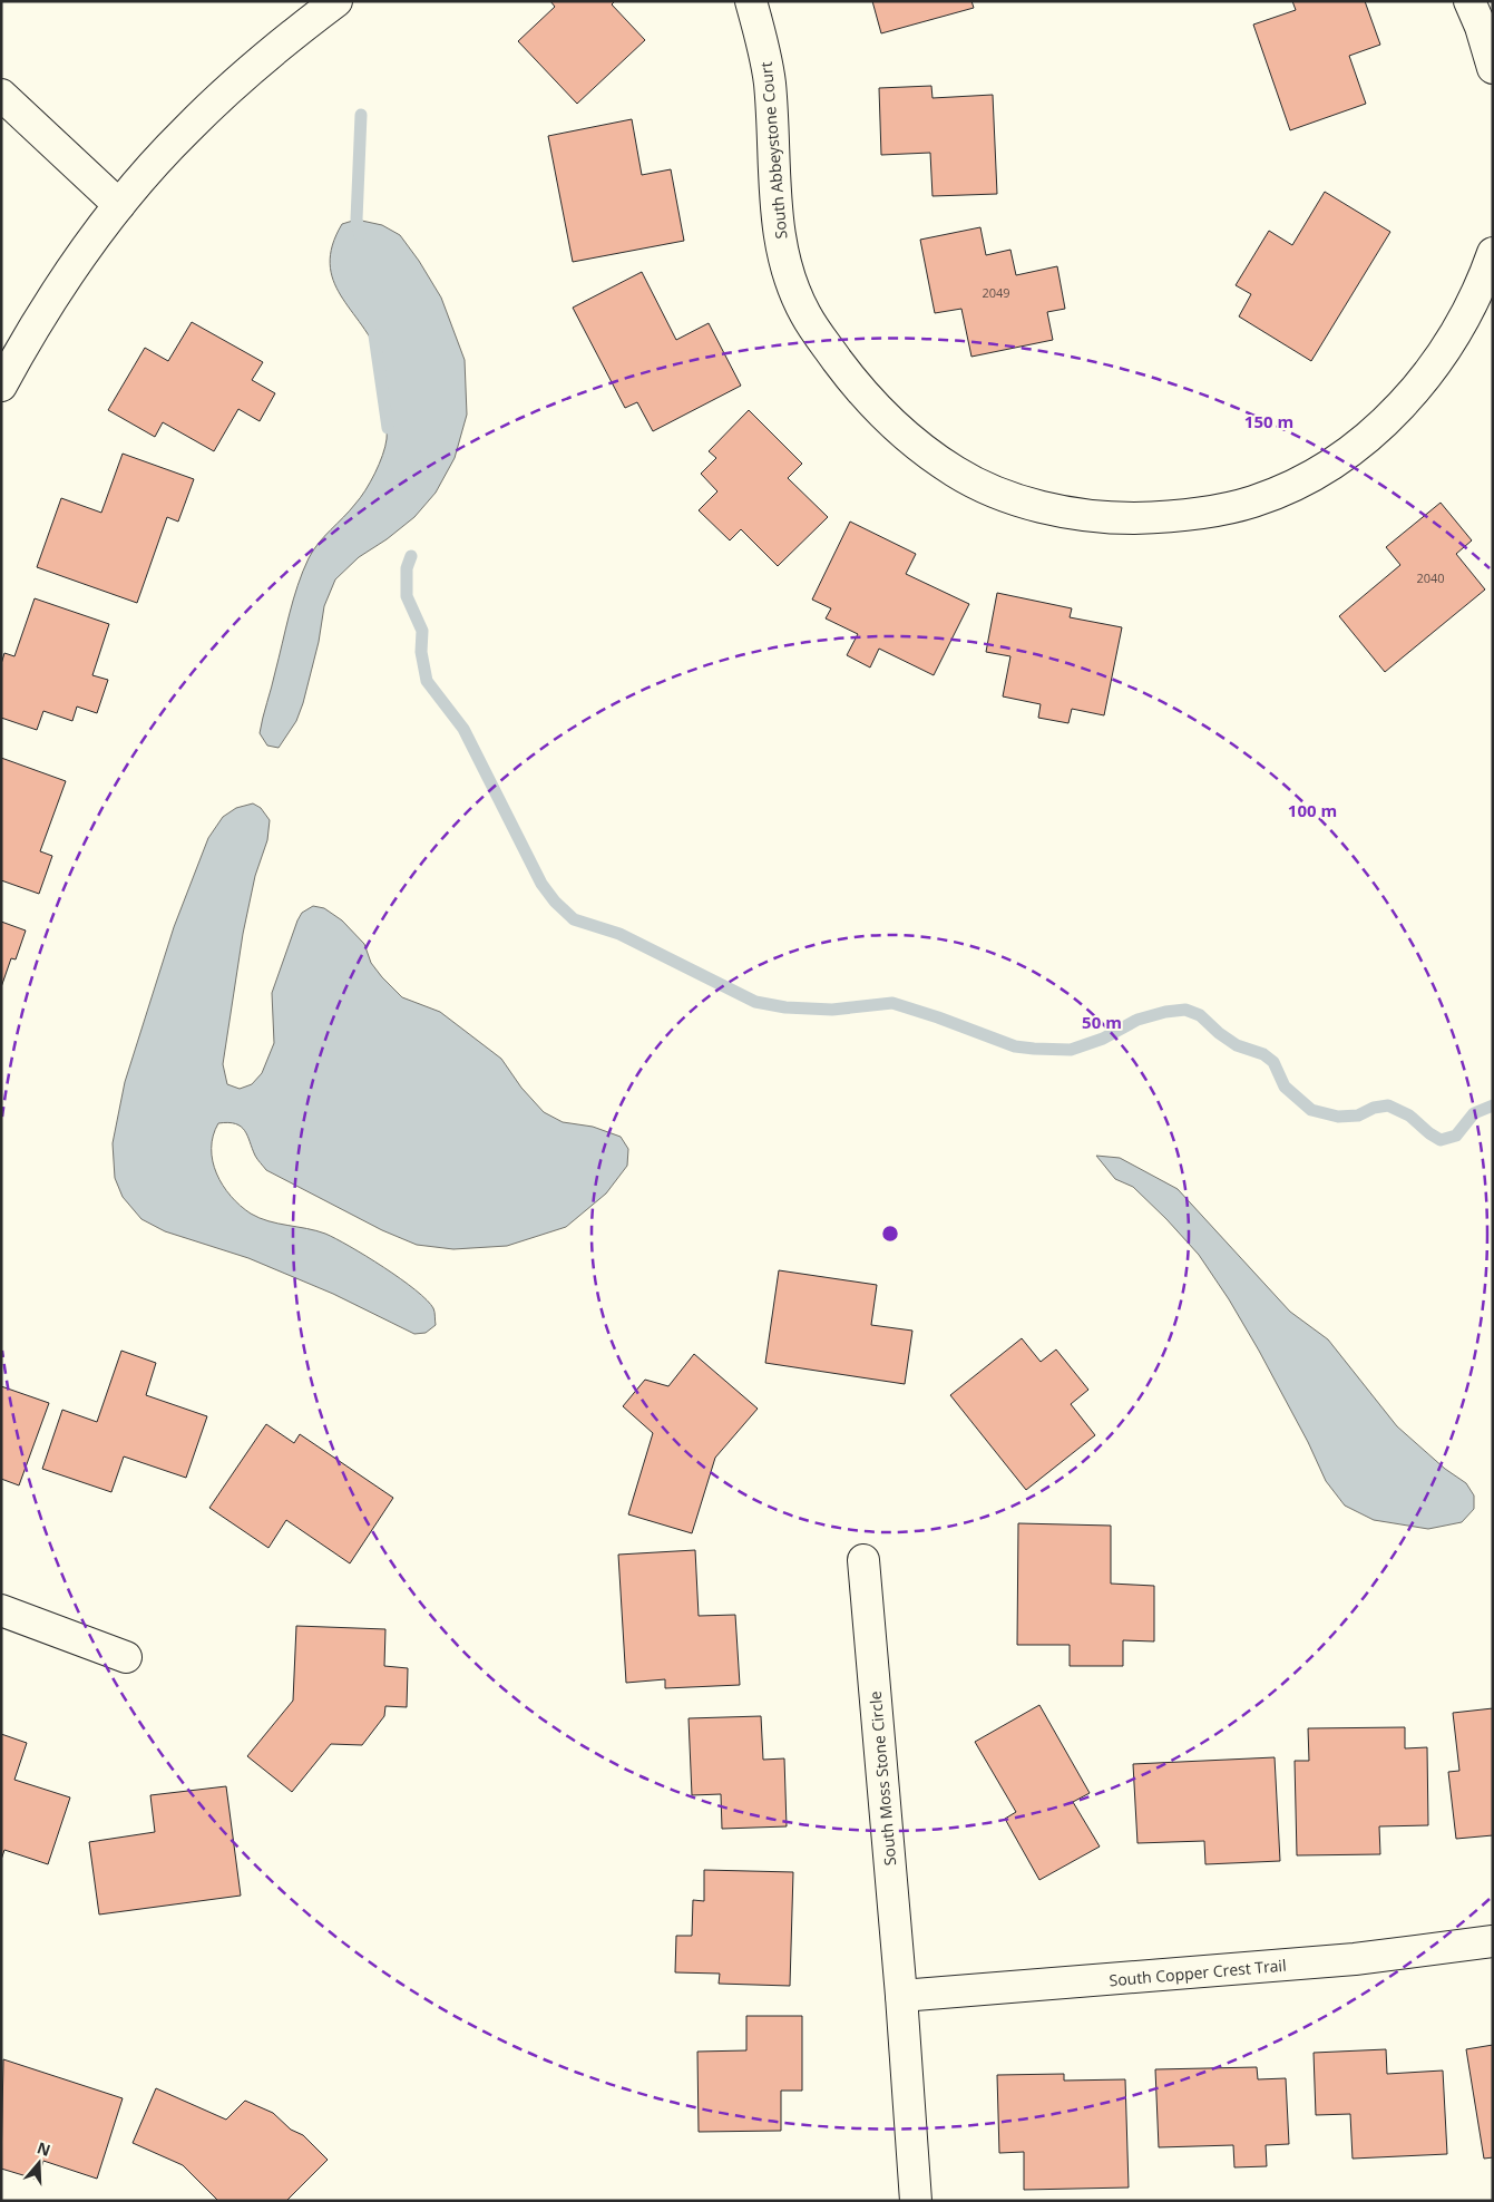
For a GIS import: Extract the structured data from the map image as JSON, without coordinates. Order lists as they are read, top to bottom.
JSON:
{
  "streets": {
    "street": ["South Abbeystone Court", "South Moss Stone Circle", "South Copper Crest Trail"]
  },
  "crossings": [
    ["South Moss Stone Circle", "South Copper Crest Trail"]
  ],
  "house_numbers": ["2049", "2040"],
  "north": "top",
  "rings": ["150 m", "100 m", "50 m"]
}
